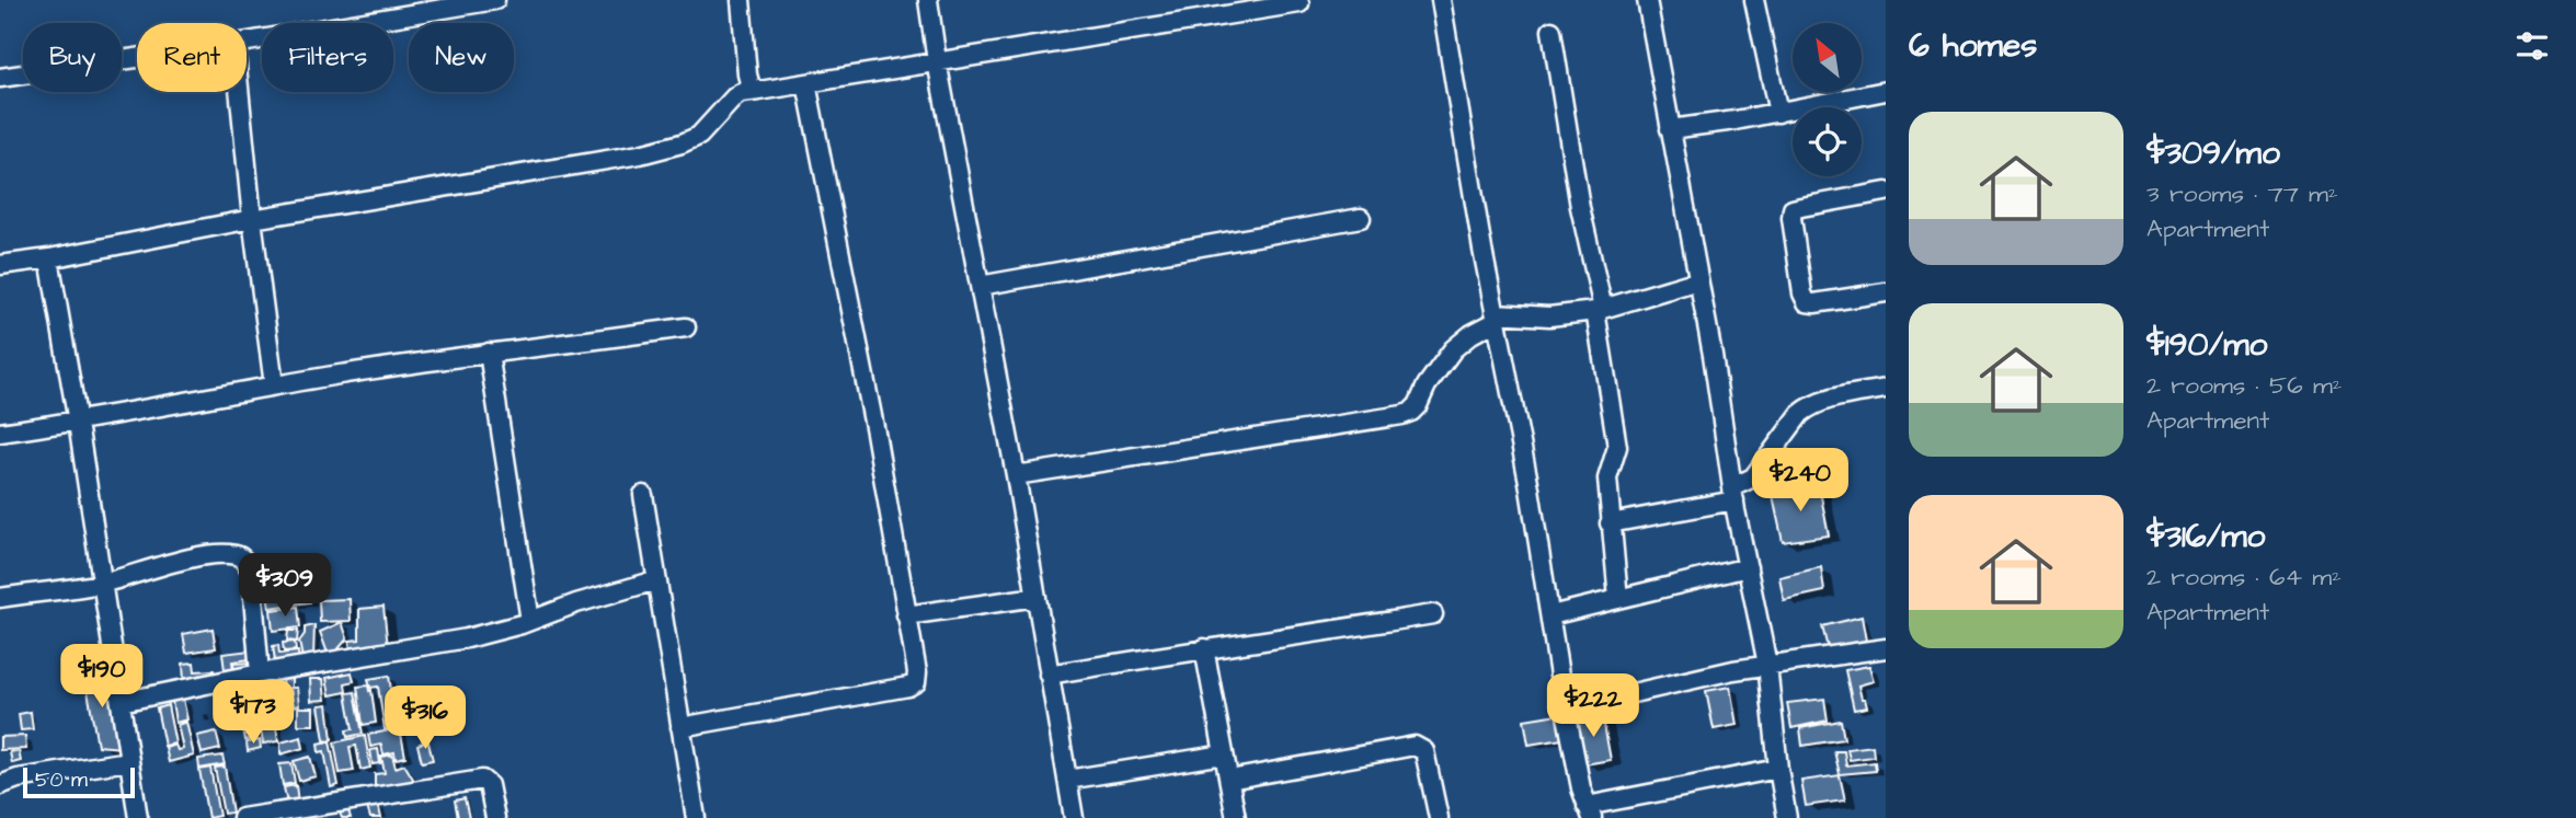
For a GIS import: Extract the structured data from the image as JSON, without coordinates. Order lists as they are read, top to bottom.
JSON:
{
  "scale_bar": "50 m",
  "north": "top left",
  "page": {
    "heading": "6 homes",
    "chip": [
      "Buy",
      "Rent",
      "Filters",
      "New"
    ],
    "list": [
      {
        "name": "$309/mo",
        "note": "3 rooms · 77 m² · Apartment"
      },
      {
        "name": "$190/mo",
        "note": "2 rooms · 56 m² · Apartment"
      },
      {
        "name": "$316/mo",
        "note": "2 rooms · 64 m² · Apartment"
      }
    ],
    "price": [
      "$240",
      "$309",
      "$190",
      "$222",
      "$173",
      "$316"
    ],
    "scale": "50 m"
  }
}
